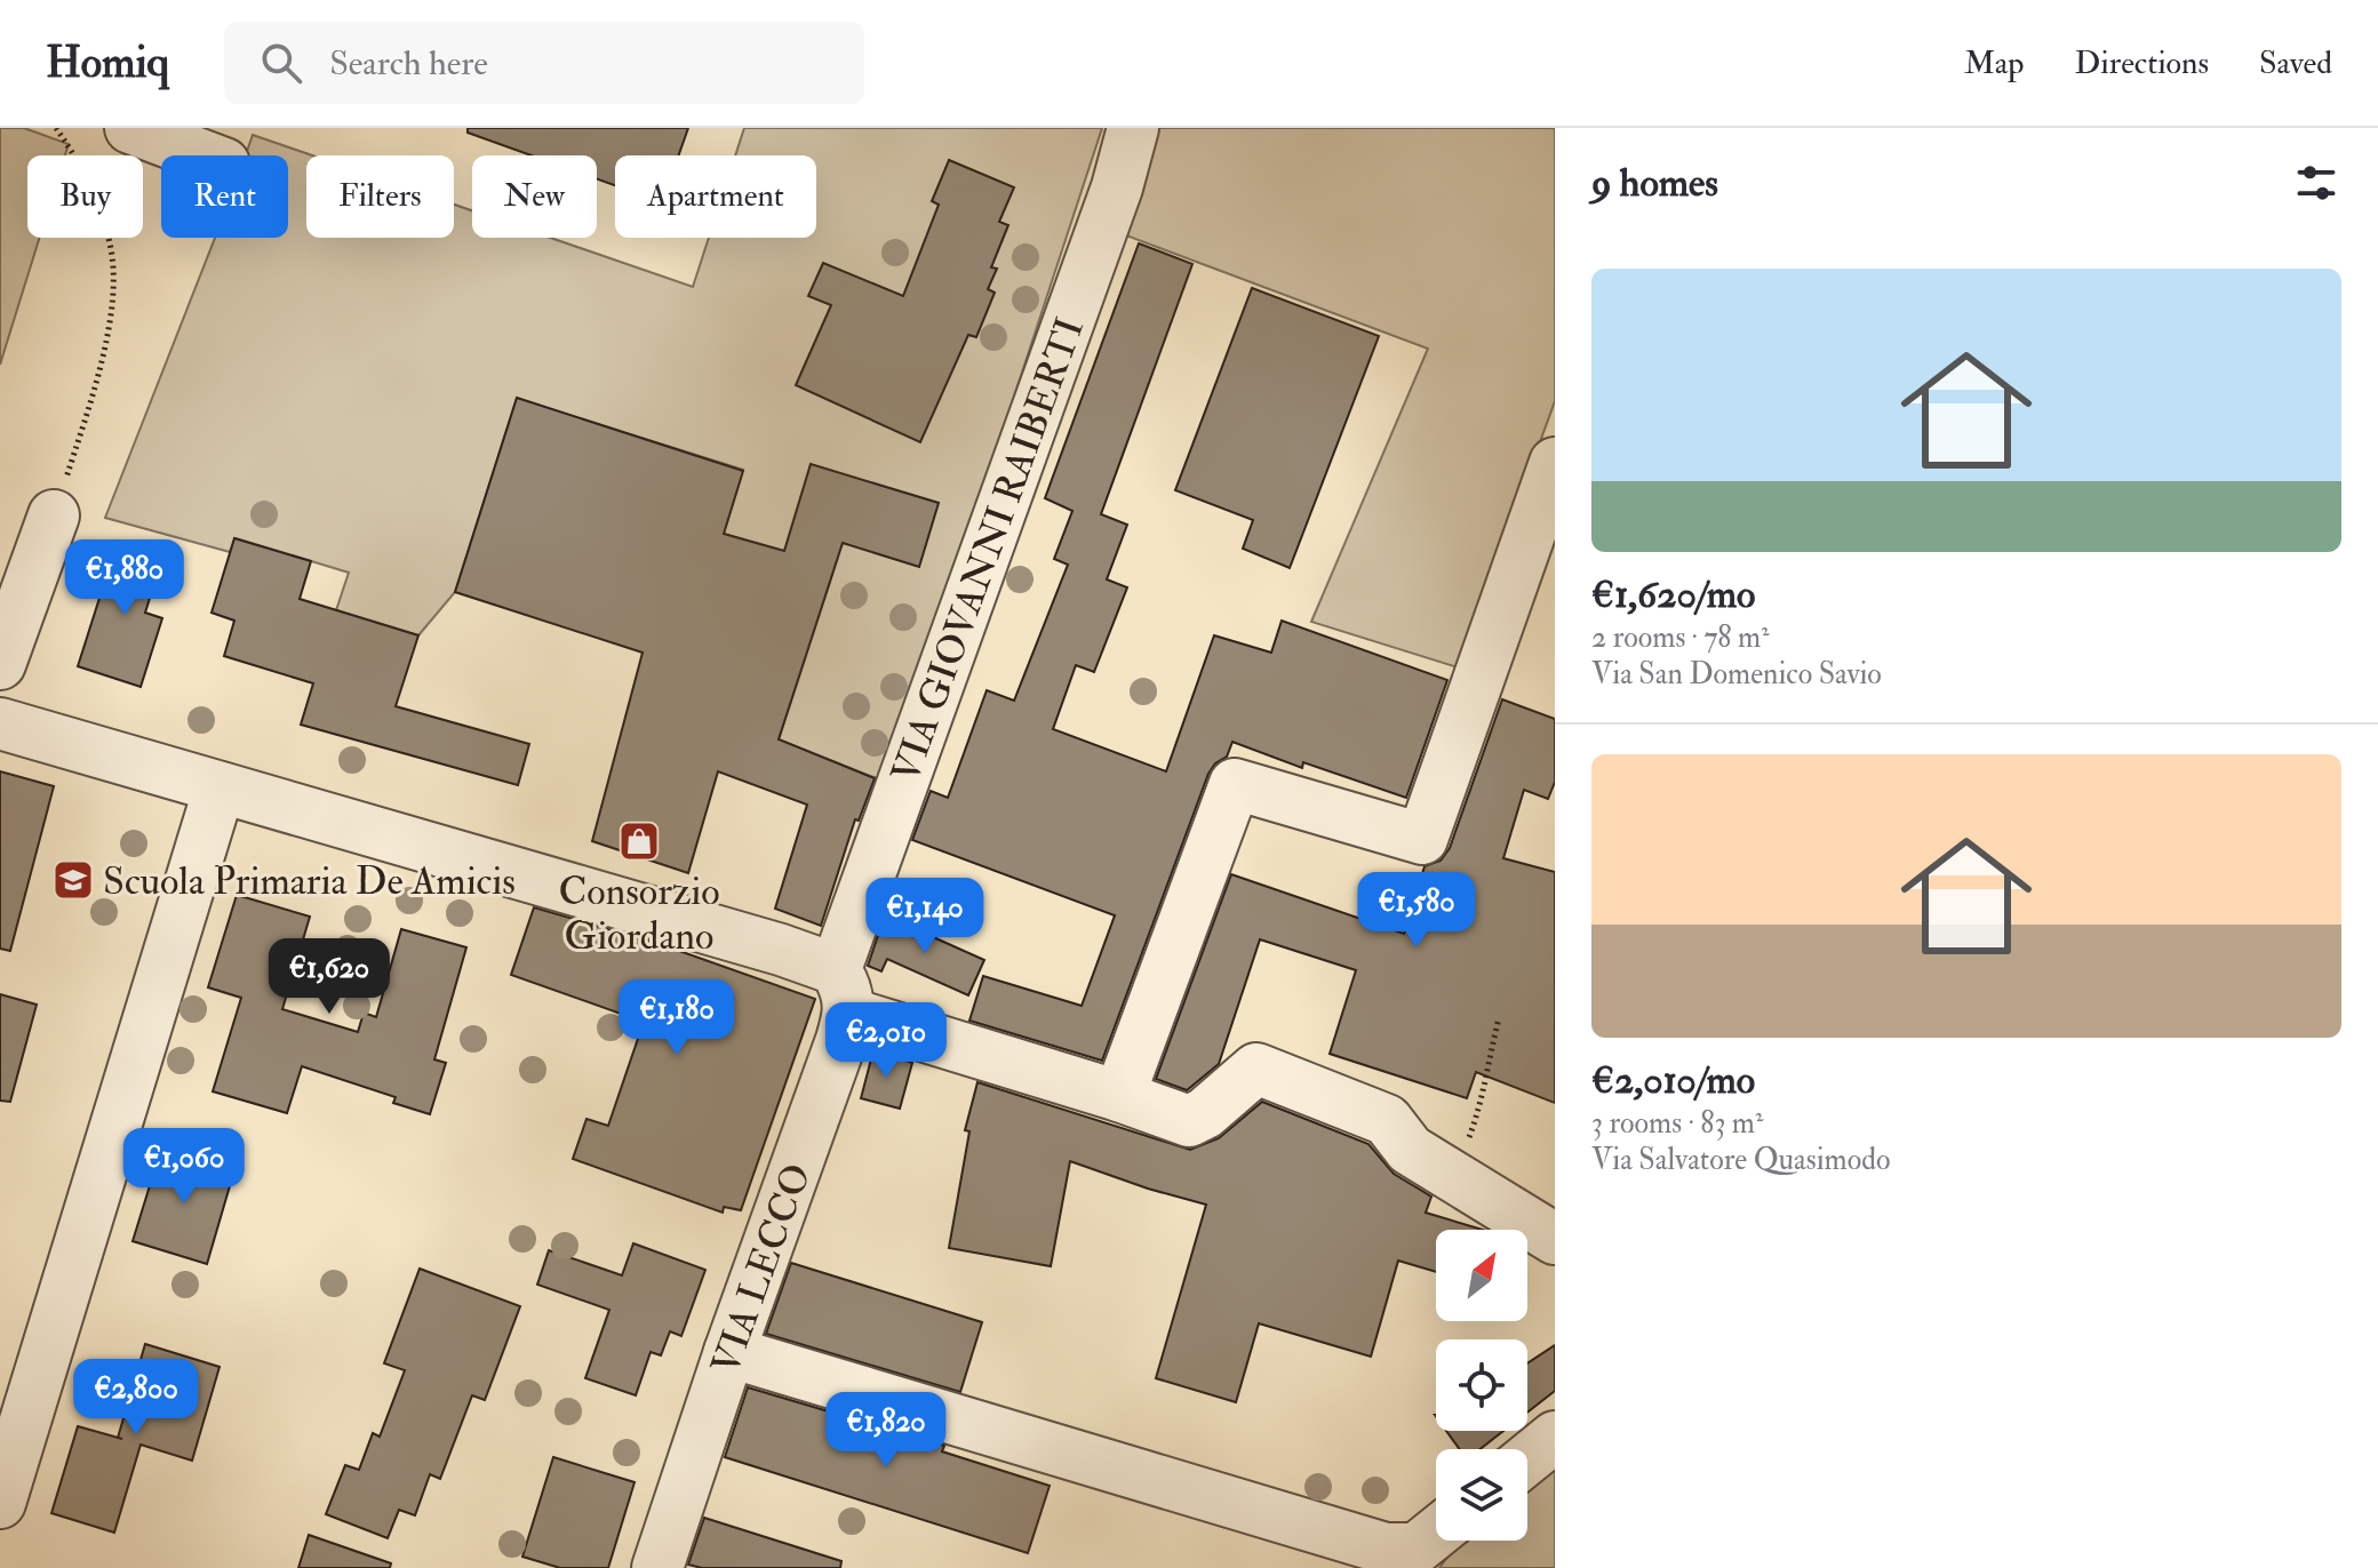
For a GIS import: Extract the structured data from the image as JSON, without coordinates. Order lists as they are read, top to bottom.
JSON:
{
  "streets": {
    "street": ["VIA GIOVANNI RAIBERTI", "VIA LECCO"]
  },
  "crossings": [
    ["VIA GIOVANNI RAIBERTI", "VIA LECCO"]
  ],
  "places": {
    "shop": ["Consorzio Giordano"],
    "school or university": ["Scuola Primaria De Amicis"]
  },
  "north": "top right",
  "page": {
    "header": "Homiq",
    "search": "Search here",
    "nav": ["Map", "Directions", "Saved"],
    "heading": "9 homes",
    "chip": [
      "Buy",
      "Rent",
      "Filters",
      "New",
      "Apartment"
    ],
    "list": [
      {
        "name": "€1,620/mo",
        "note": "2 rooms · 78 m² · Via San Domenico Savio"
      },
      {
        "name": "€2,010/mo",
        "note": "3 rooms · 83 m² · Via Salvatore Quasimodo"
      }
    ],
    "price": [
      "€1,880",
      "€1,580",
      "€1,140",
      "€1,620",
      "€1,180",
      "€2,010",
      "€1,060",
      "€2,800",
      "€1,820"
    ]
  }
}
